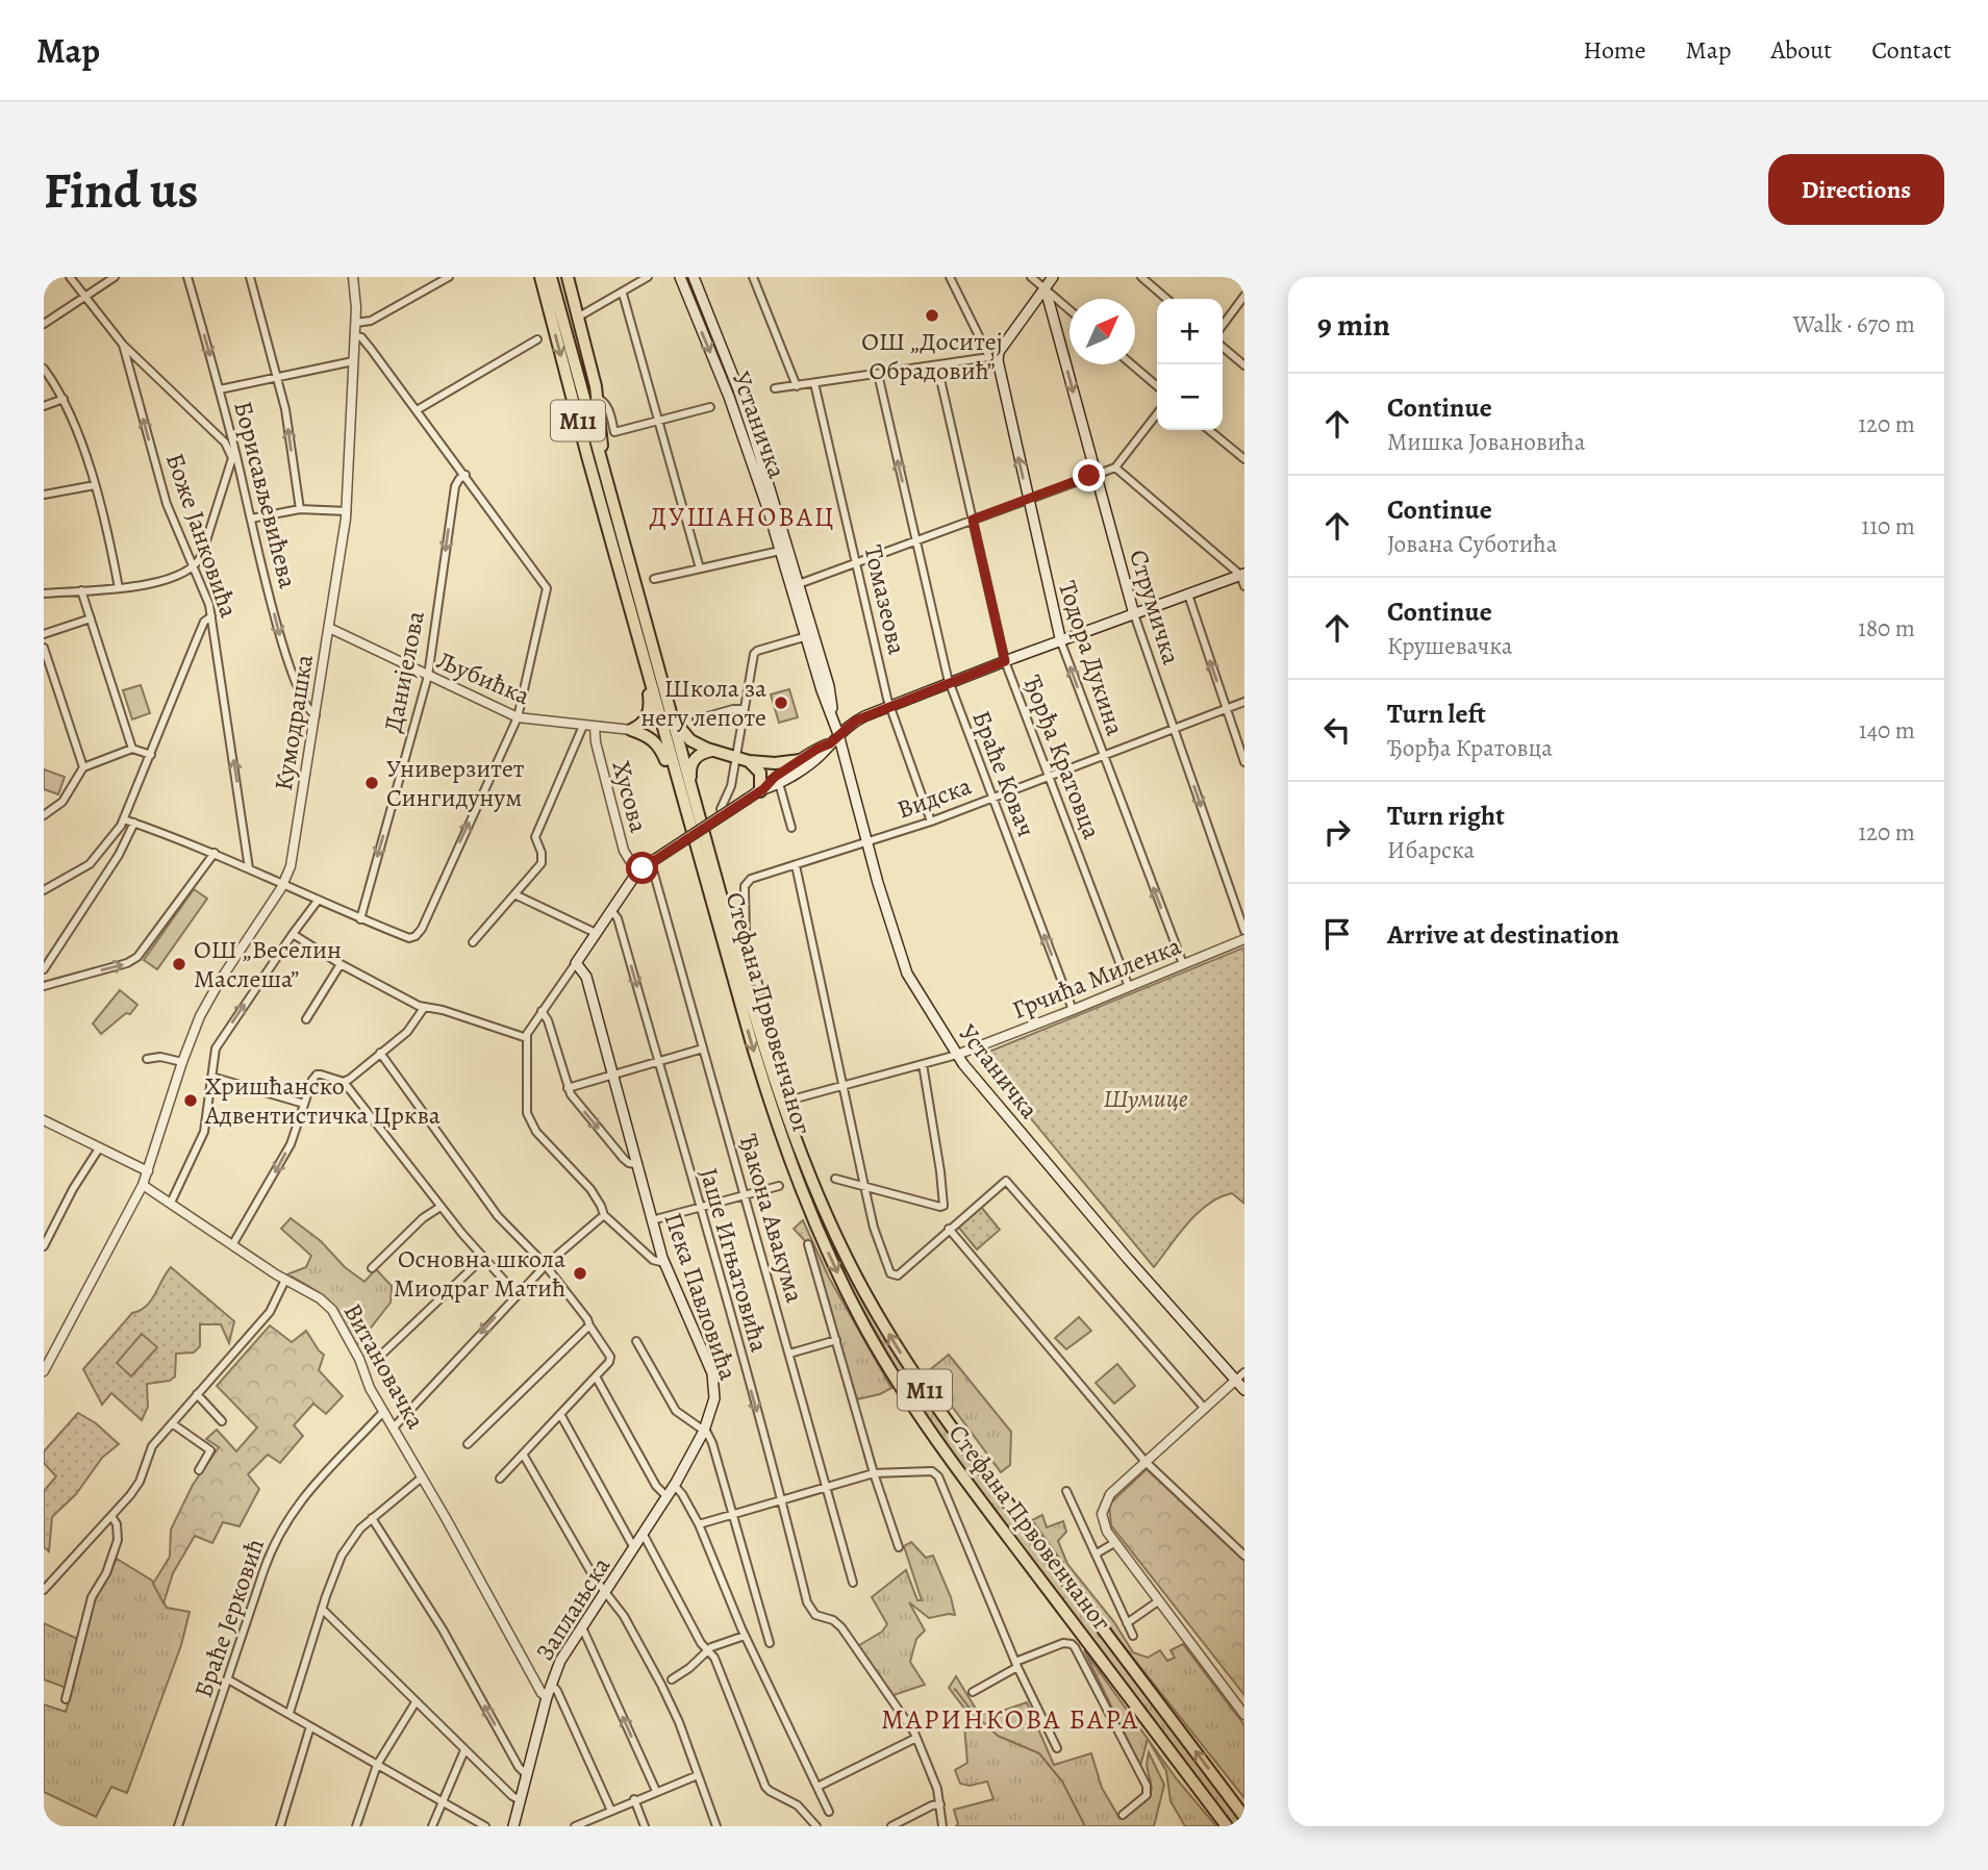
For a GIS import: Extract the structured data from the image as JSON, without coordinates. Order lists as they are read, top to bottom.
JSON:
{
  "streets": {
    "highway": ["M11", "Стефана Првовенчаног"],
    "main road": [
      "Устаничка",
      "Струмичка",
      "Тодора Дукина",
      "Пека Павловића",
      "Заплањска"
    ],
    "street": [
      "Борисављевићева",
      "Боже Јанковића",
      "Томазеова",
      "Данијелова",
      "Љубићка",
      "Кумодрашка",
      "Ђорђа Кратовца",
      "Браће Ковач",
      "Хусова",
      "Видска",
      "Грчића Миленка",
      "Ђакона Авакума",
      "Јаше Игњатовића",
      "Витановачка",
      "Браће Јерковић"
    ]
  },
  "crossings": [
    ["M11", "Стефана Првовенчаног"],
    ["Устаничка", "Видска"],
    ["Устаничка", "Грчића Миленка"],
    ["Борисављевићева", "Кумодрашка"],
    ["Томазеова", "Видска"],
    ["Струмичка", "Видска"],
    ["Тодора Дукина", "Видска"],
    ["Тодора Дукина", "Грчића Миленка"],
    ["Данијелова", "Љубићка"],
    ["Љубићка", "Кумодрашка"],
    ["Љубићка", "Хусова"],
    ["Кумодрашка", "Витановачка"],
    ["Ђорђа Кратовца", "Видска"],
    ["Ђорђа Кратовца", "Грчића Миленка"],
    ["Браће Ковач", "Видска"],
    ["Браће Ковач", "Грчића Миленка"],
    ["Пека Павловића", "Заплањска"],
    ["Витановачка", "Заплањска"],
    ["Витановачка", "Браће Јерковић"]
  ],
  "one_way": [
    "Борисављевићева",
    "Боже Јанковића",
    "Струмичка",
    "Тодора Дукина",
    "Данијелова",
    "Браће Ковач",
    "Јаше Игњатовића"
  ],
  "districts": ["ДУШАНОВАЦ", "МАРИНКОВА БАРА"],
  "parks": ["Шумице"],
  "places": [
    "ОШ „Доситеј Обрадовић”",
    "Школа за негу лепоте",
    "Универзитет Сингидунум",
    "ОШ „Веселин Маслеша”",
    "Хришћанско Адвентистичка Црква",
    "Основна школа Миодраг Матић"
  ],
  "north": "top right",
  "page": {
    "header": "Map",
    "nav": [
      "Home",
      "Map",
      "About",
      "Contact"
    ],
    "buttons": "Directions",
    "title": "Find us",
    "heading": ["9 min", "Walk · 670 m"],
    "map_buttons": ["+", "−"],
    "list": [
      ["Continue", "Мишка Јовановића", "120 m"],
      ["Continue", "Јована Суботића", "110 m"],
      ["Continue", "Крушевачка", "180 m"],
      ["Turn left", "Ђорђа Кратовца", "140 m"],
      ["Turn right", "Ибарска", "120 m"],
      "Arrive at destination"
    ]
  }
}
